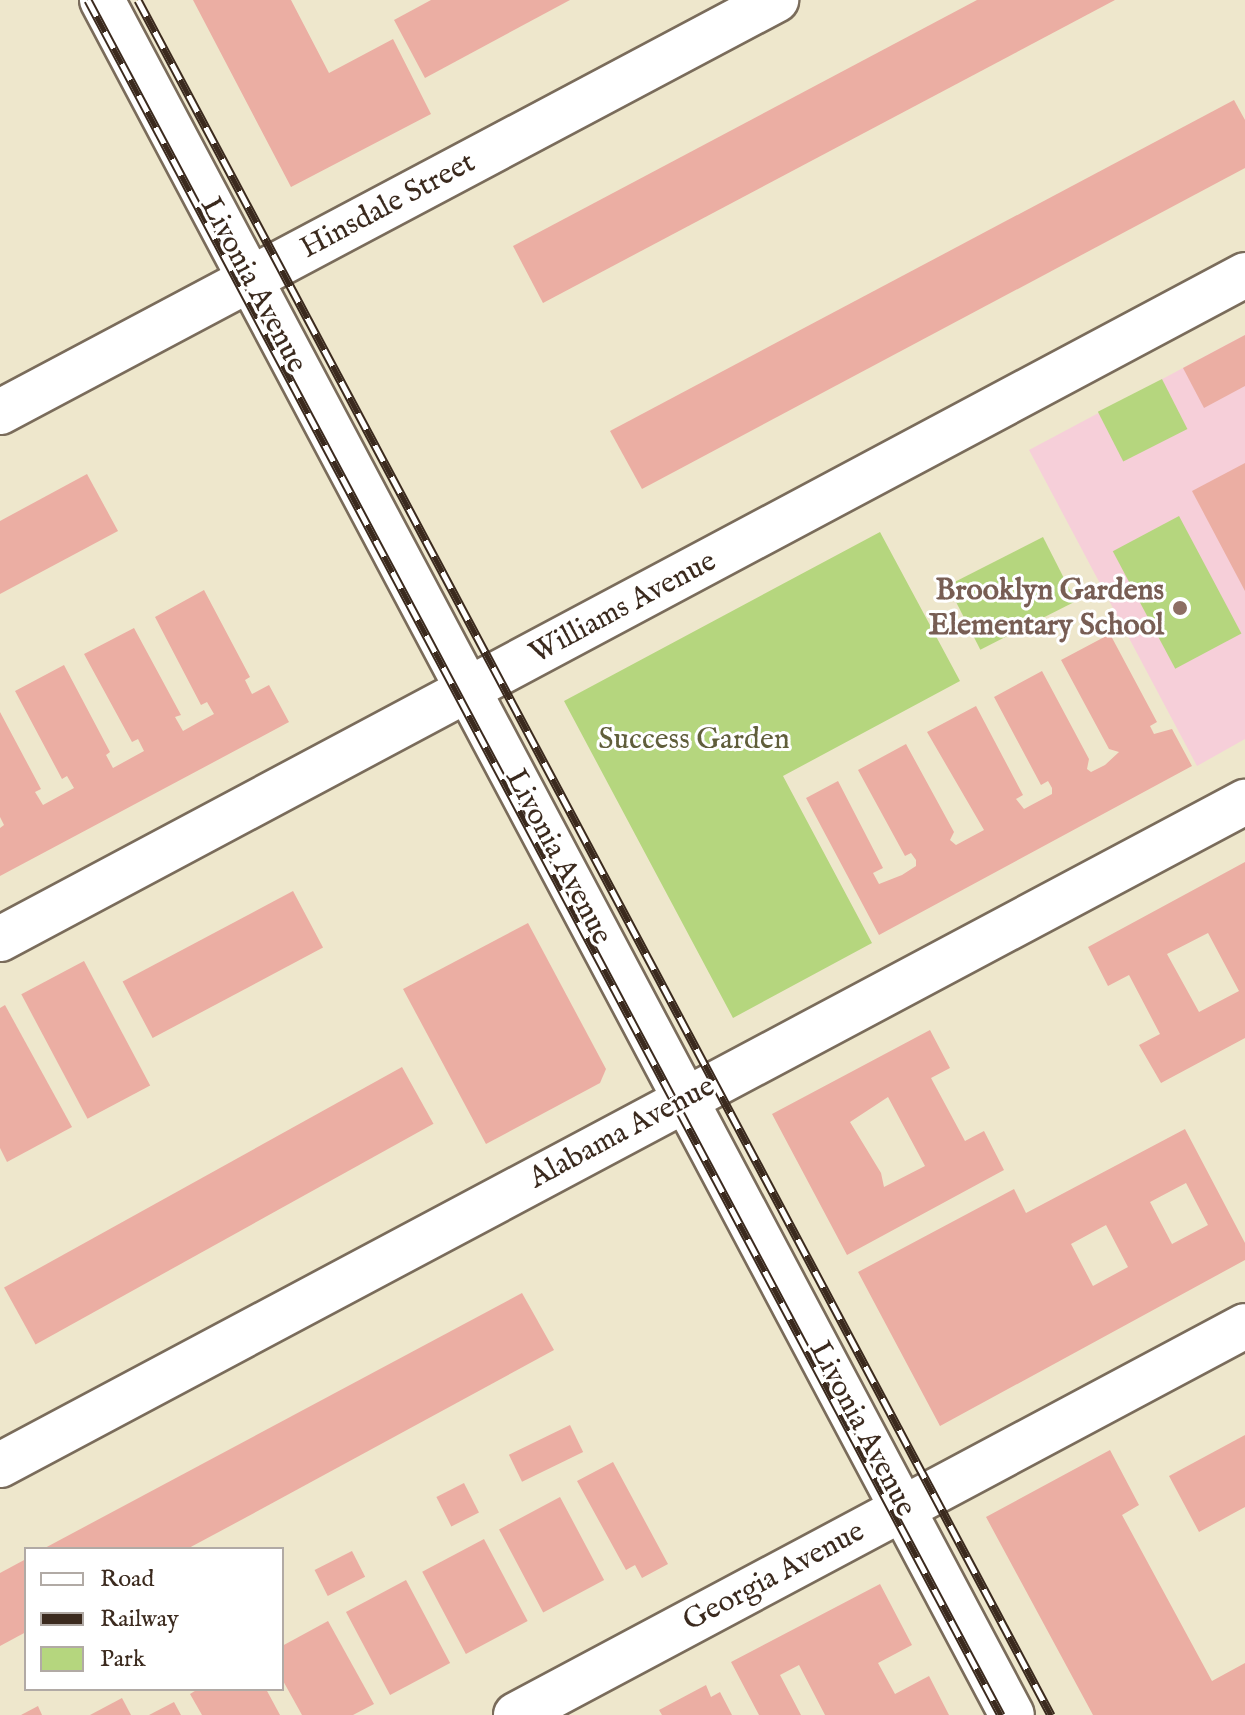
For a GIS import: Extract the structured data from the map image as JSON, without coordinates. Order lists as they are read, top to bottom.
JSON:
{
  "streets": {
    "street": [
      "Hinsdale Street",
      "Livonia Avenue",
      "Williams Avenue",
      "Alabama Avenue",
      "Georgia Avenue"
    ]
  },
  "crossings": [
    ["Hinsdale Street", "Livonia Avenue"],
    ["Livonia Avenue", "Williams Avenue"],
    ["Livonia Avenue", "Alabama Avenue"],
    ["Livonia Avenue", "Georgia Avenue"]
  ],
  "parks": ["Success Garden"],
  "places": ["Brooklyn Gardens Elementary School"],
  "legend": ["Road", "Railway", "Park"]
}
